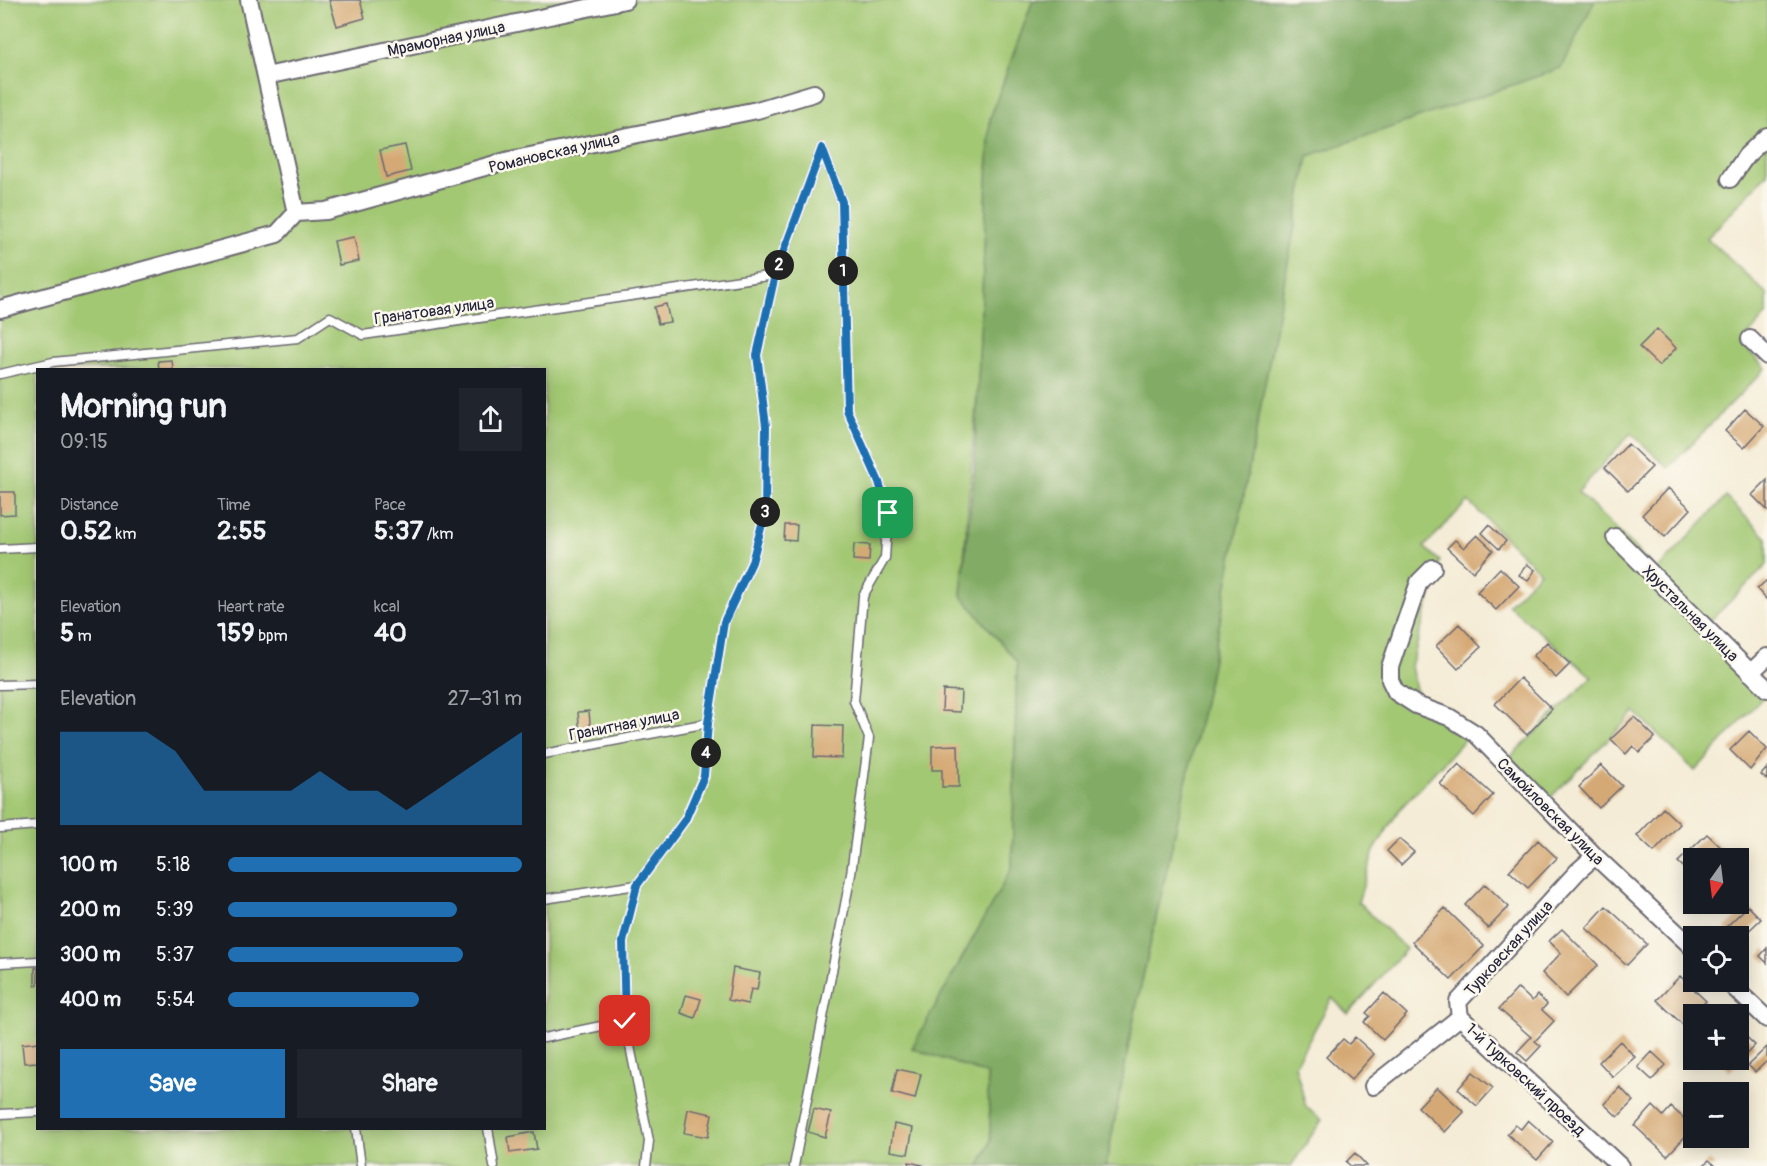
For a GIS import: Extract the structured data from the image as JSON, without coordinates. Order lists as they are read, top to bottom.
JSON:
{
  "streets": {
    "street": [
      "Мраморная улица",
      "Романовская улица",
      "Хрустальная улица",
      "Самойловская улица",
      "Турковская улица",
      "1-й Турковский проезд"
    ],
    "lane": ["Гранатовая улица", "Гранитная улица"]
  },
  "crossings": [
    ["Самойловская улица", "Турковская улица"],
    ["Турковская улица", "1-й Турковский проезд"]
  ],
  "north": "bottom",
  "page": {
    "pins": [
      "2",
      "1",
      "3",
      "4"
    ],
    "heading": ["Morning run", "09:15"],
    "stats": [
      ["Distance", "0.52 km"],
      ["Time", "2:55"],
      ["Pace", "5:37 /km"],
      ["Elevation", "5 m"],
      ["Heart rate", "159 bpm"],
      ["kcal", "40"]
    ],
    "chart": ["Elevation", "27–31 m"],
    "list": [
      {
        "name": "100 m",
        "note": "5:18"
      },
      {
        "name": "200 m",
        "note": "5:39"
      },
      {
        "name": "300 m",
        "note": "5:37"
      },
      {
        "name": "400 m",
        "note": "5:54"
      }
    ],
    "map_buttons": ["+", "−"],
    "buttons": ["Save", "Share"]
  }
}
